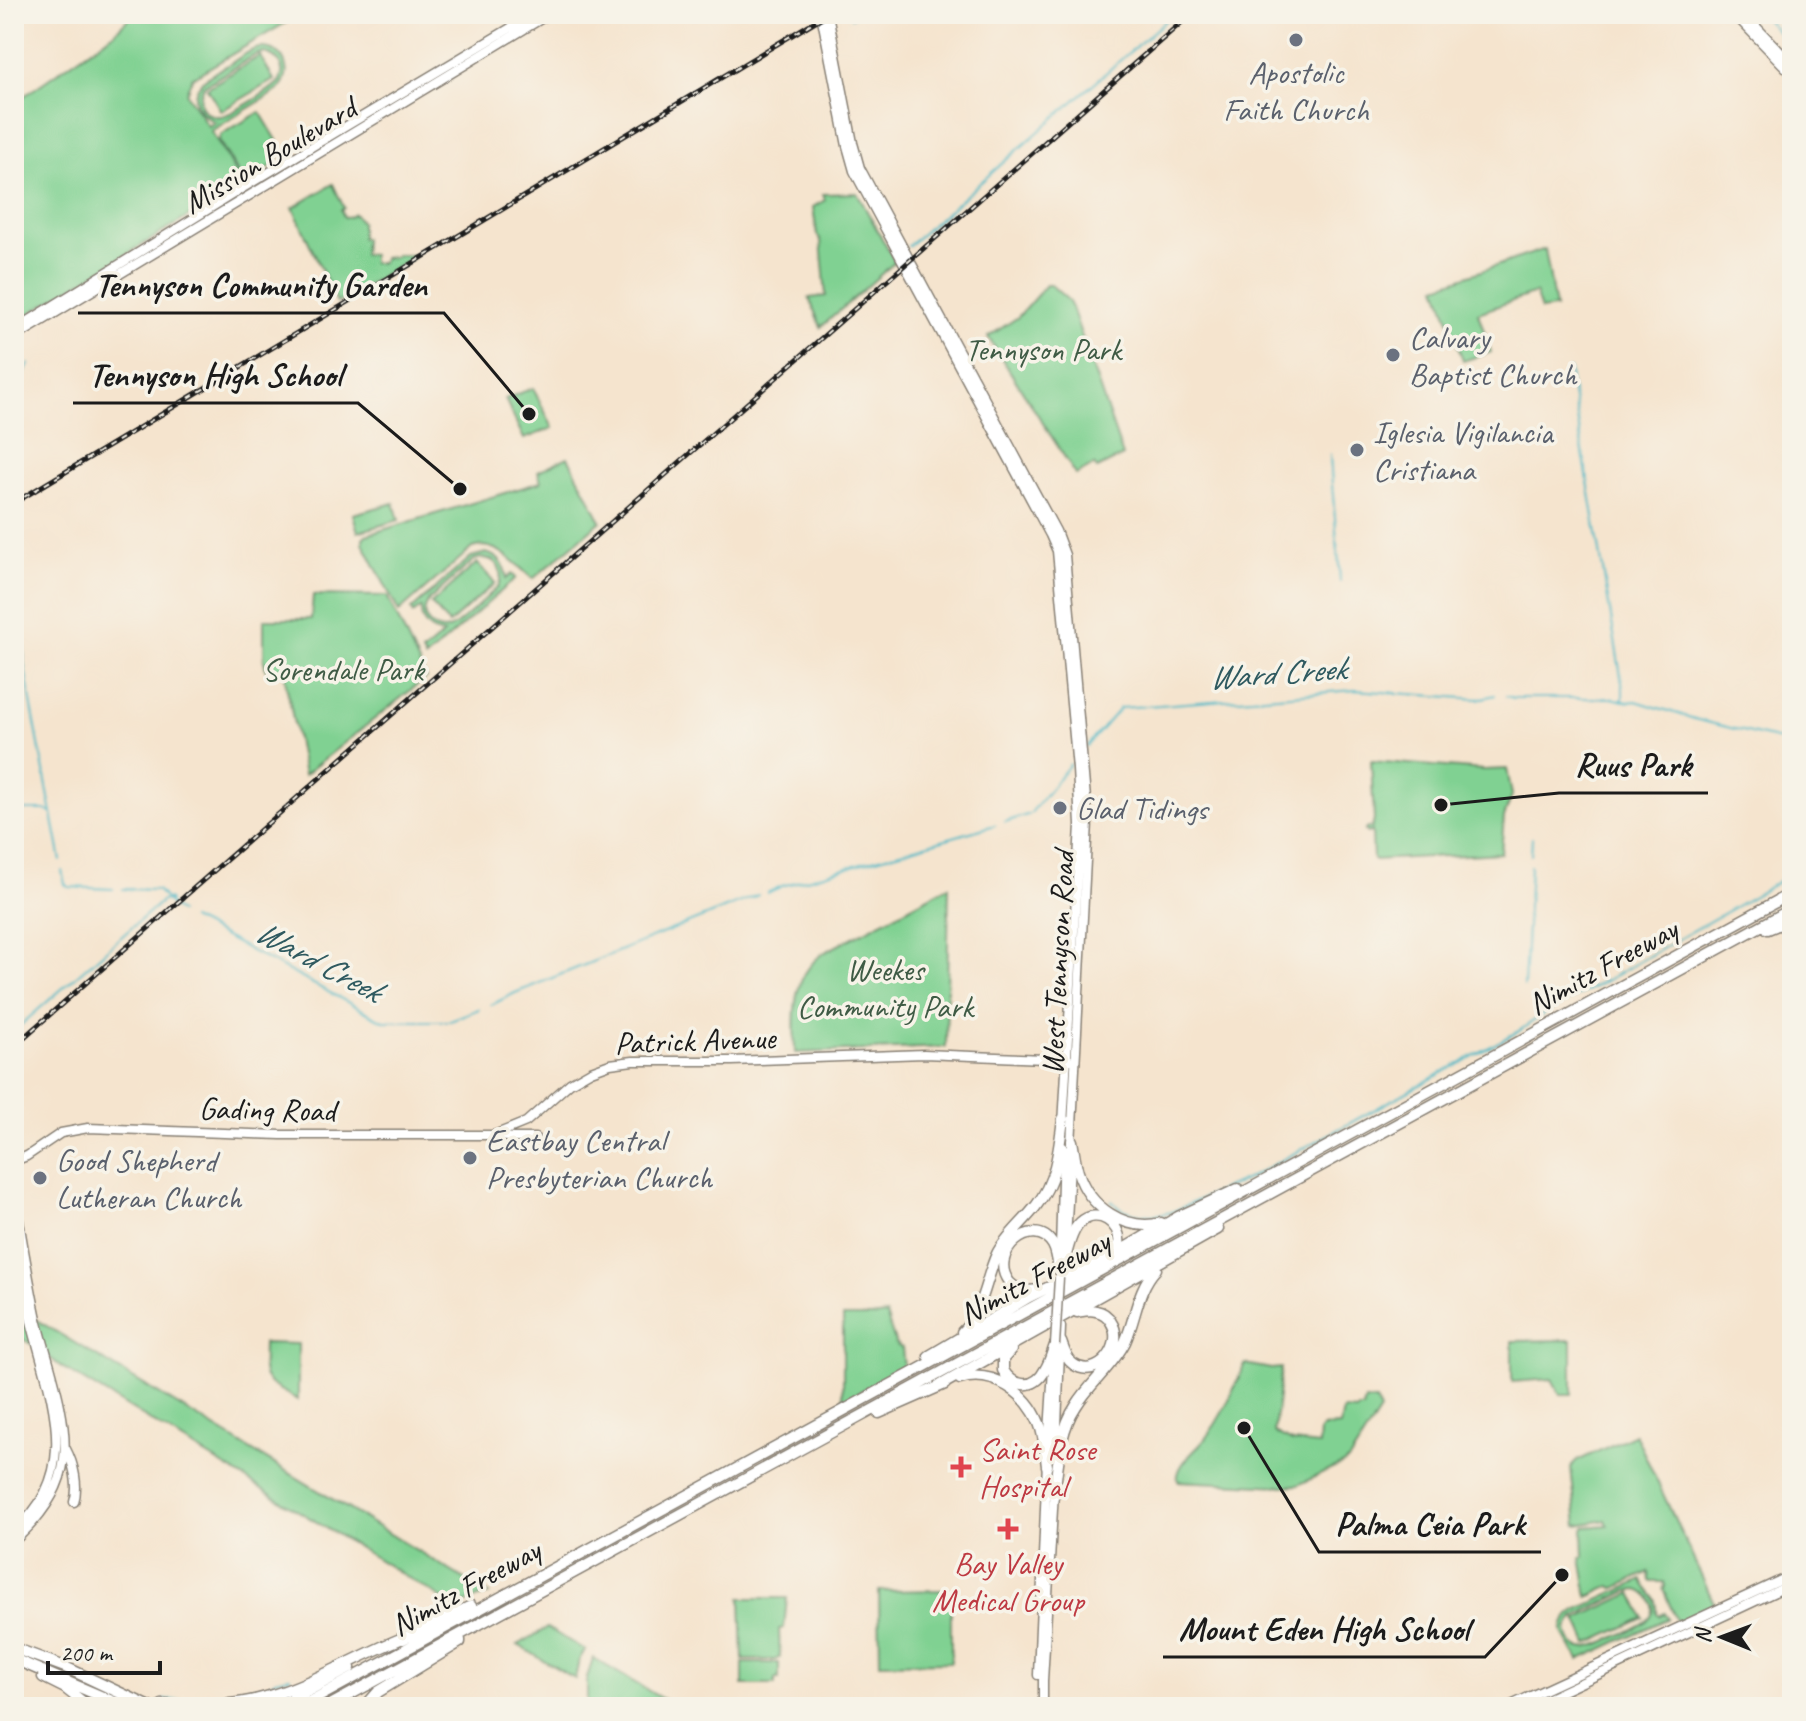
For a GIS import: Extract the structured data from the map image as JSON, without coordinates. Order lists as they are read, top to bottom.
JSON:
{
  "streets": {
    "highway": ["Nimitz Freeway"],
    "main road": [
      "Mission Boulevard",
      "West Tennyson Road",
      "Patrick Avenue",
      "Gading Road"
    ]
  },
  "crossings": [
    ["West Tennyson Road", "Patrick Avenue"],
    ["Patrick Avenue", "Gading Road"]
  ],
  "water": ["Ward Creek"],
  "parks": ["Tennyson Park", "Sorendale Park", "Weekes Community Park"],
  "places": {
    "other": [
      "Apostolic Faith Church",
      "Calvary Baptist Church",
      "Tennyson Community Garden",
      "Iglesia Vigilancia Cristiana",
      "Tennyson High School",
      "Ruus Park",
      "Glad Tidings",
      "Eastbay Central Presbyterian Church",
      "Good Shepherd Lutheran Church",
      "Palma Ceia Park",
      "Mount Eden High School"
    ],
    "health": ["Saint Rose Hospital", "Bay Valley Medical Group"]
  },
  "scale_bar": "200 m",
  "north": "left"
}
